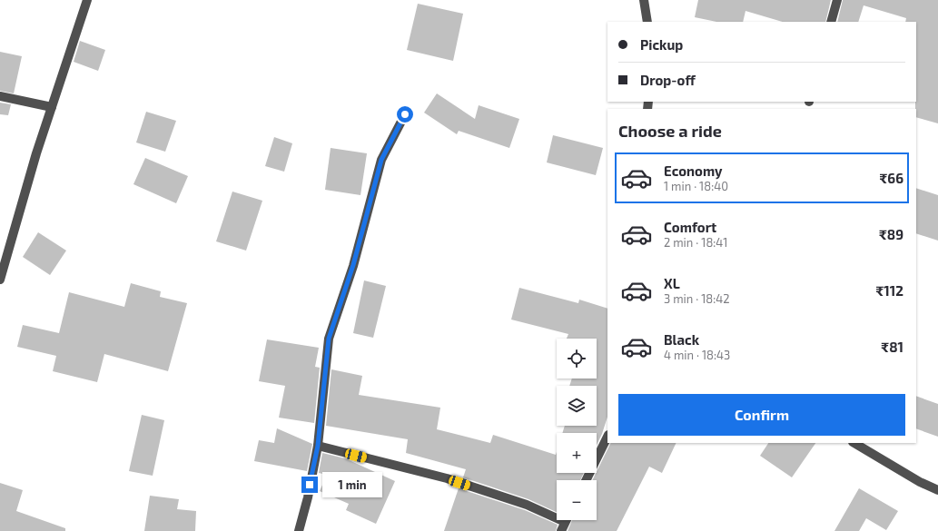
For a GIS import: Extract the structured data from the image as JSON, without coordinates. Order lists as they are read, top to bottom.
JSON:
{
  "page": {
    "banner": ["Pickup", "Drop-off"],
    "heading": "Choose a ride",
    "list": [
      {
        "name": "Economy",
        "note": "1 min · 18:40",
        "value": "₹66"
      },
      {
        "name": "Comfort",
        "note": "2 min · 18:41",
        "value": "₹89"
      },
      {
        "name": "XL",
        "note": "3 min · 18:42",
        "value": "₹112"
      },
      {
        "name": "Black",
        "note": "4 min · 18:43",
        "value": "₹81"
      }
    ],
    "map_buttons": ["+", "−"],
    "buttons": "Confirm",
    "bubble": "1 min"
  }
}
